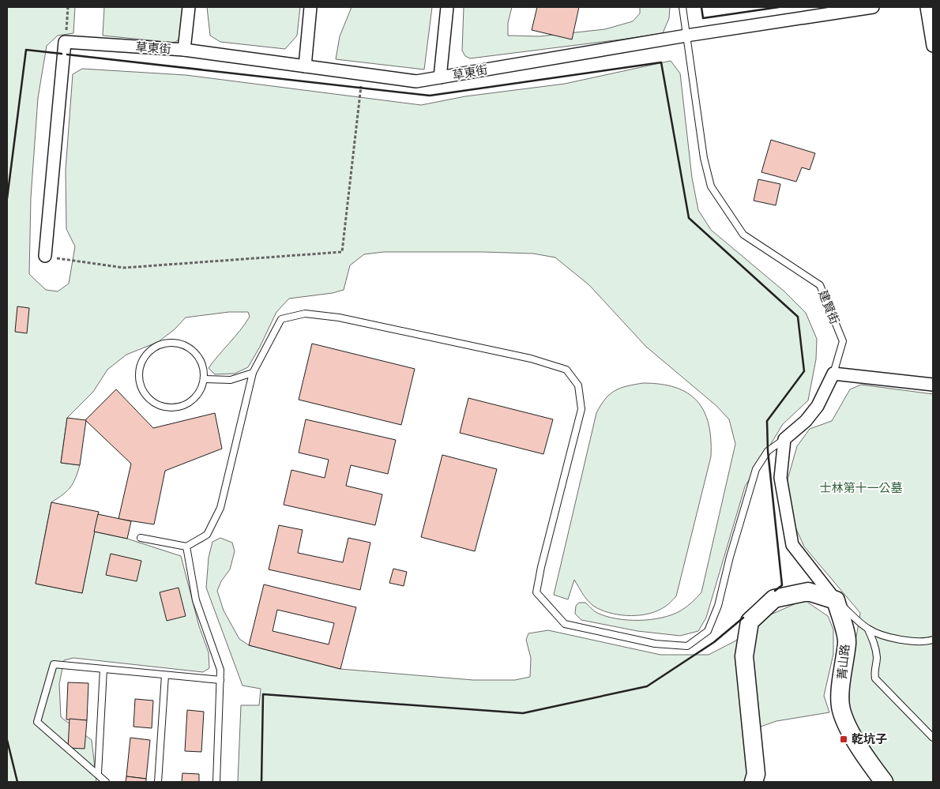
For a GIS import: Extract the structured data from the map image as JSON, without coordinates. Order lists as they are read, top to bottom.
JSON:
{
  "streets": {
    "street": ["草東街", "建賢街", "菁山路"]
  },
  "crossings": [
    ["草東街", "建賢街"]
  ],
  "parks": ["士林第十一公墓"],
  "places": {
    "transit": ["乾坑子"]
  }
}
